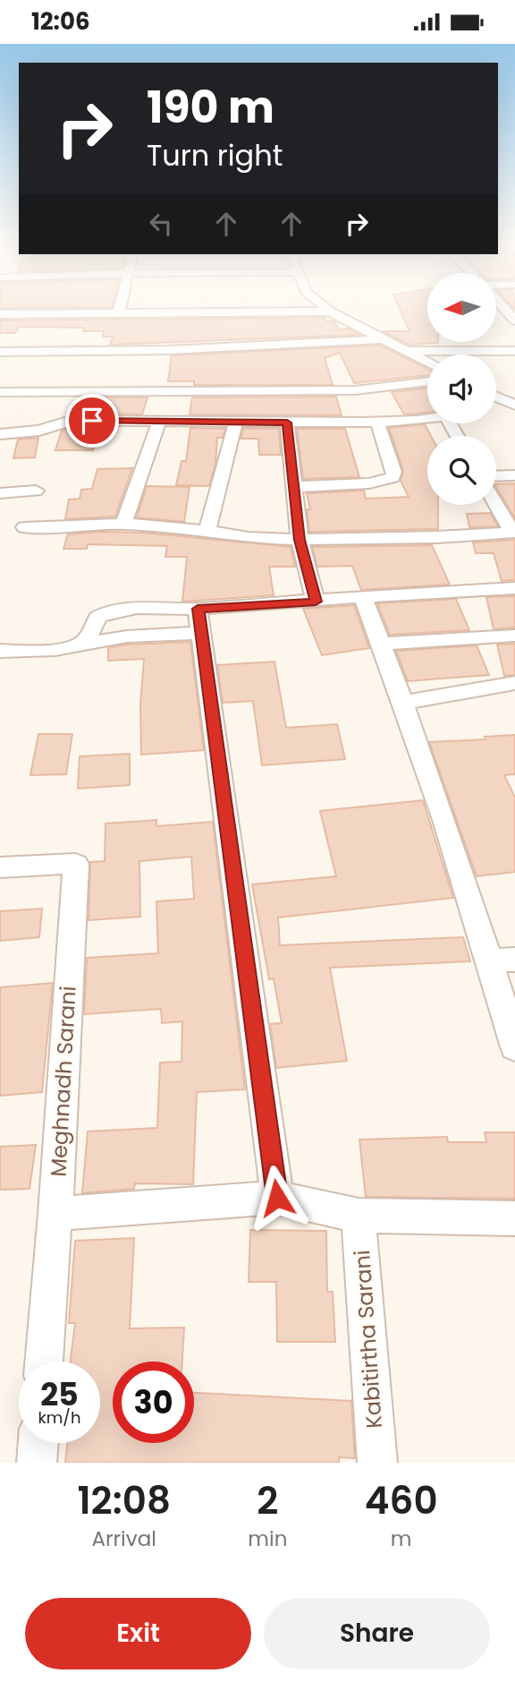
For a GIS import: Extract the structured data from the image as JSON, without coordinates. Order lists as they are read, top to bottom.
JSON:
{
  "streets": {
    "street": ["Meghnadh Sarani", "Kabitirtha Sarani"]
  },
  "north": "left",
  "page": {
    "status": "12:06",
    "turn": ["190 m", "Turn right"],
    "speed": "25 km/h",
    "limit": "30",
    "eta": [
      "12:08",
      "Arrival",
      "2",
      "min",
      "460",
      "m"
    ],
    "buttons": ["Exit", "Share"]
  }
}
